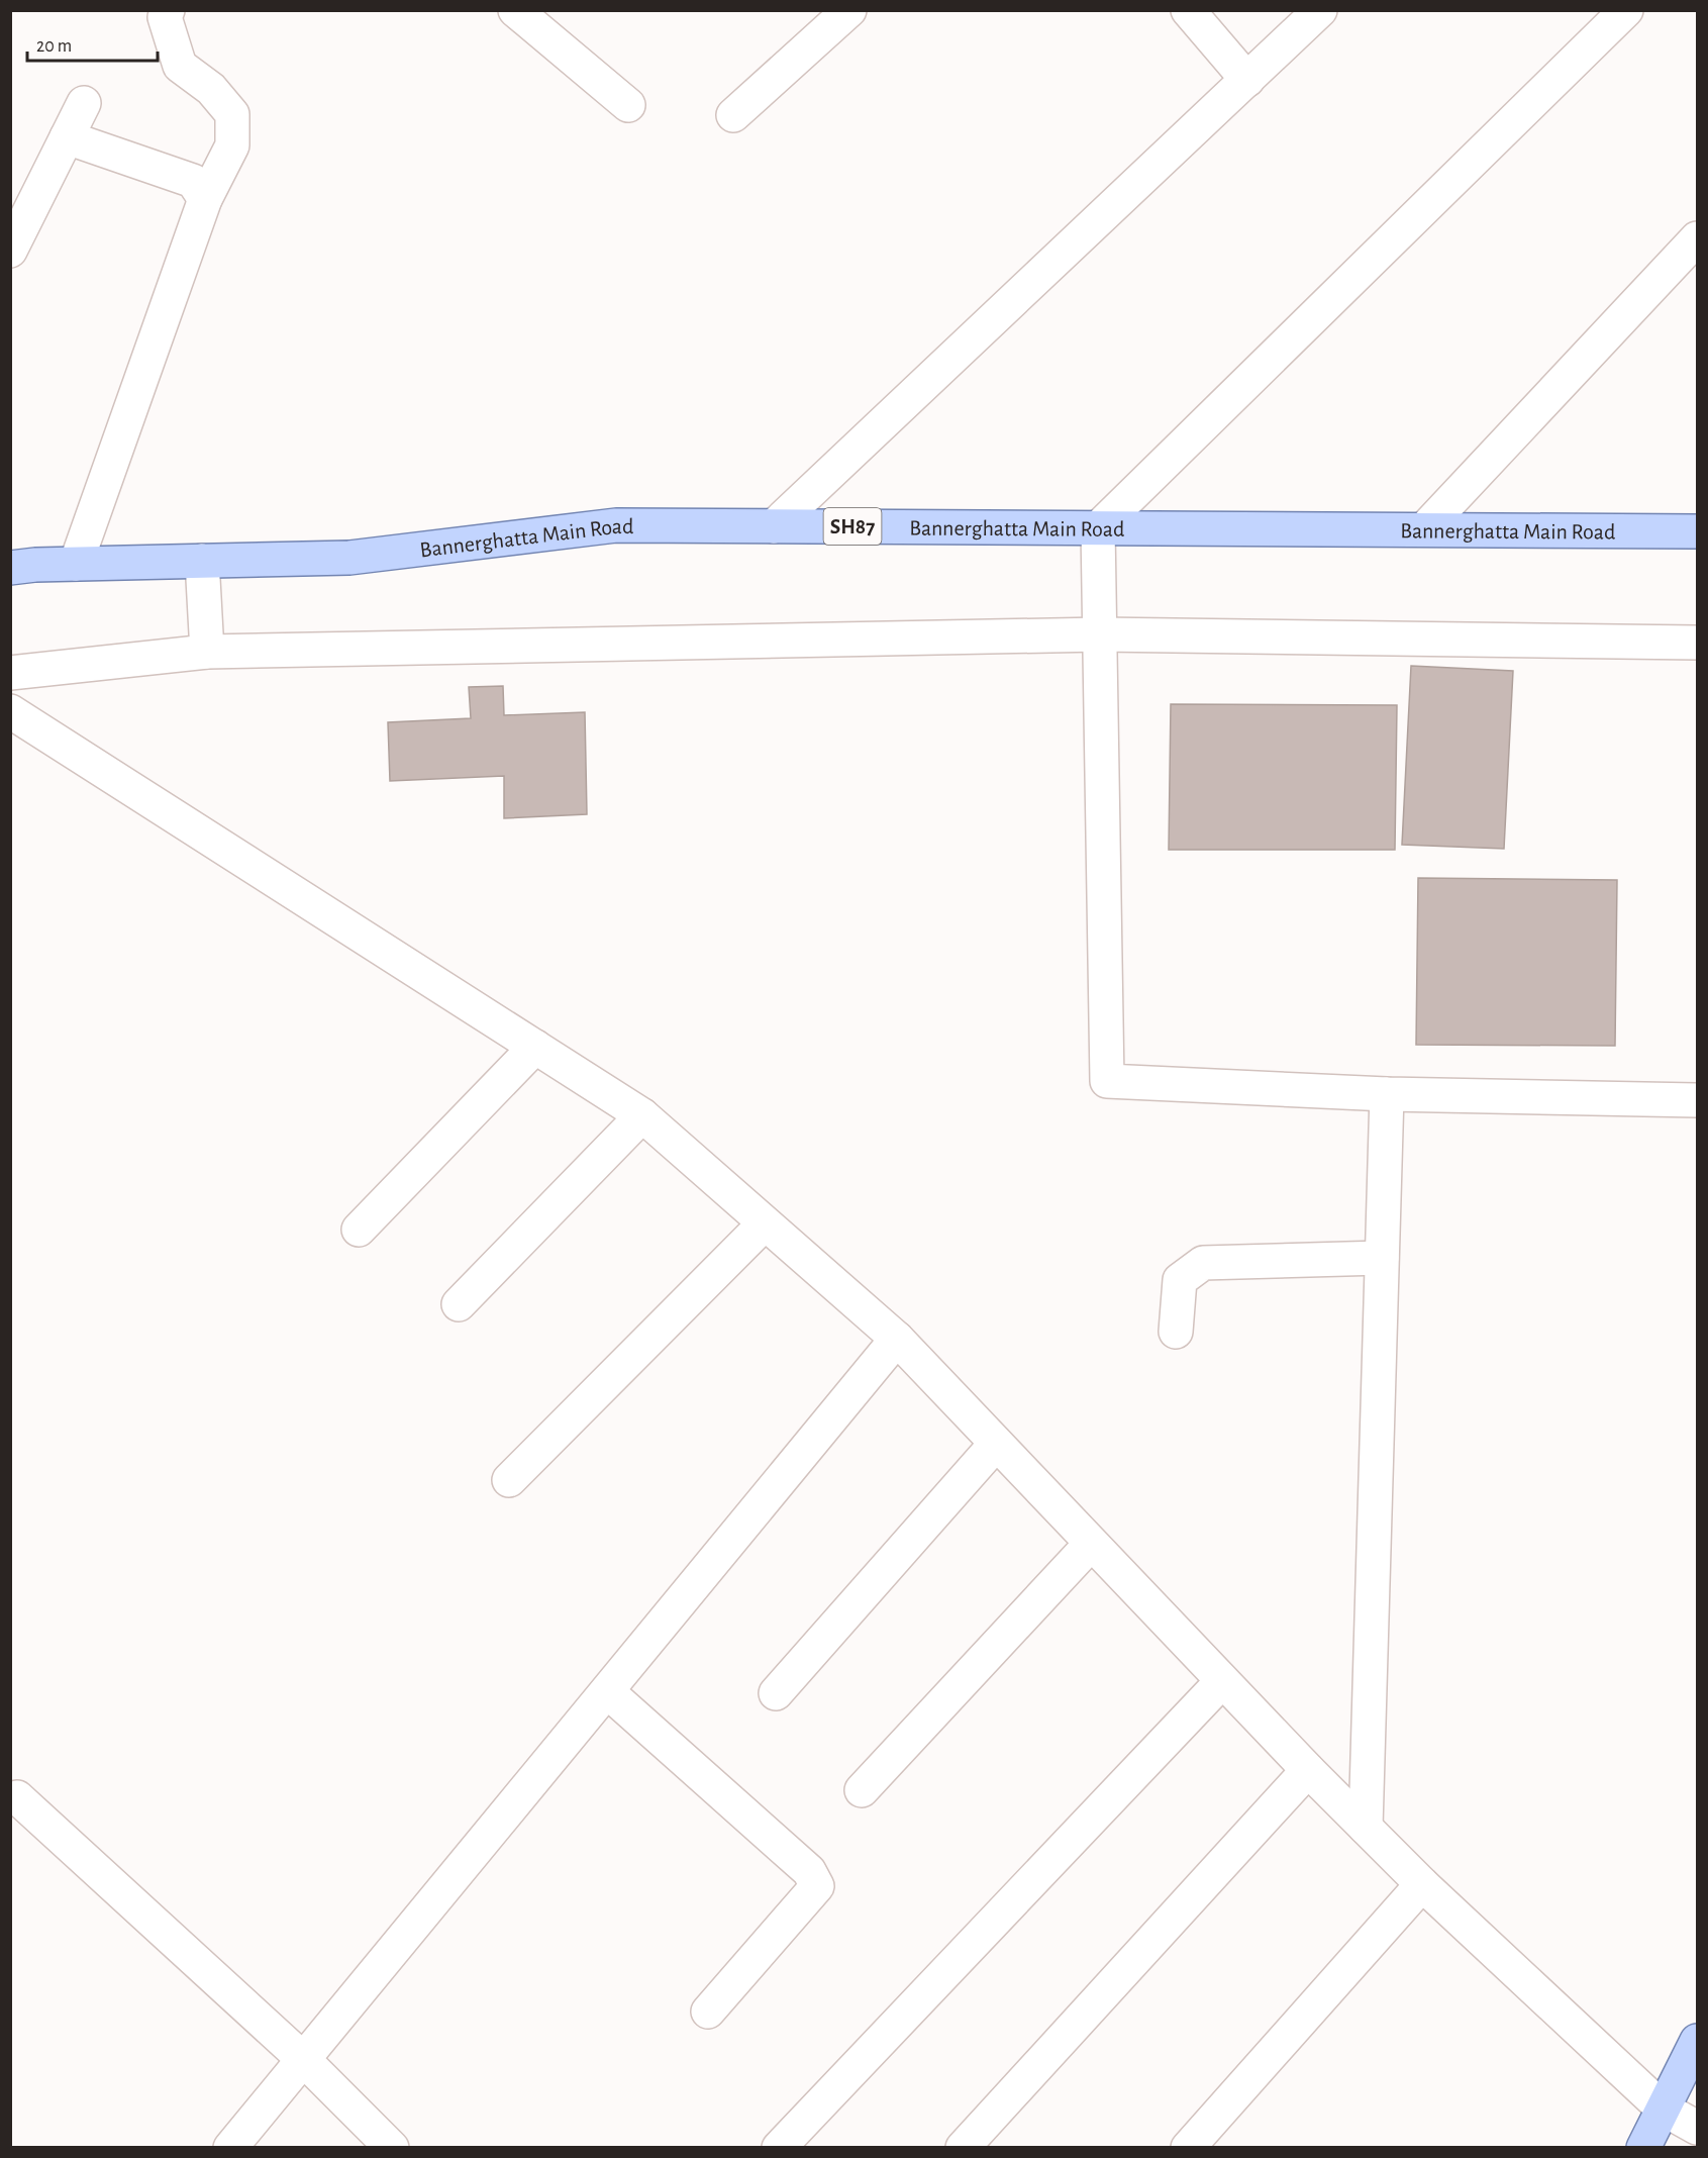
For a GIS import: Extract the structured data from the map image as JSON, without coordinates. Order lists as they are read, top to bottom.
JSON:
{
  "streets": {
    "main road": ["SH87", "Bannerghatta Main Road"]
  },
  "scale_bar": "20 m"
}
